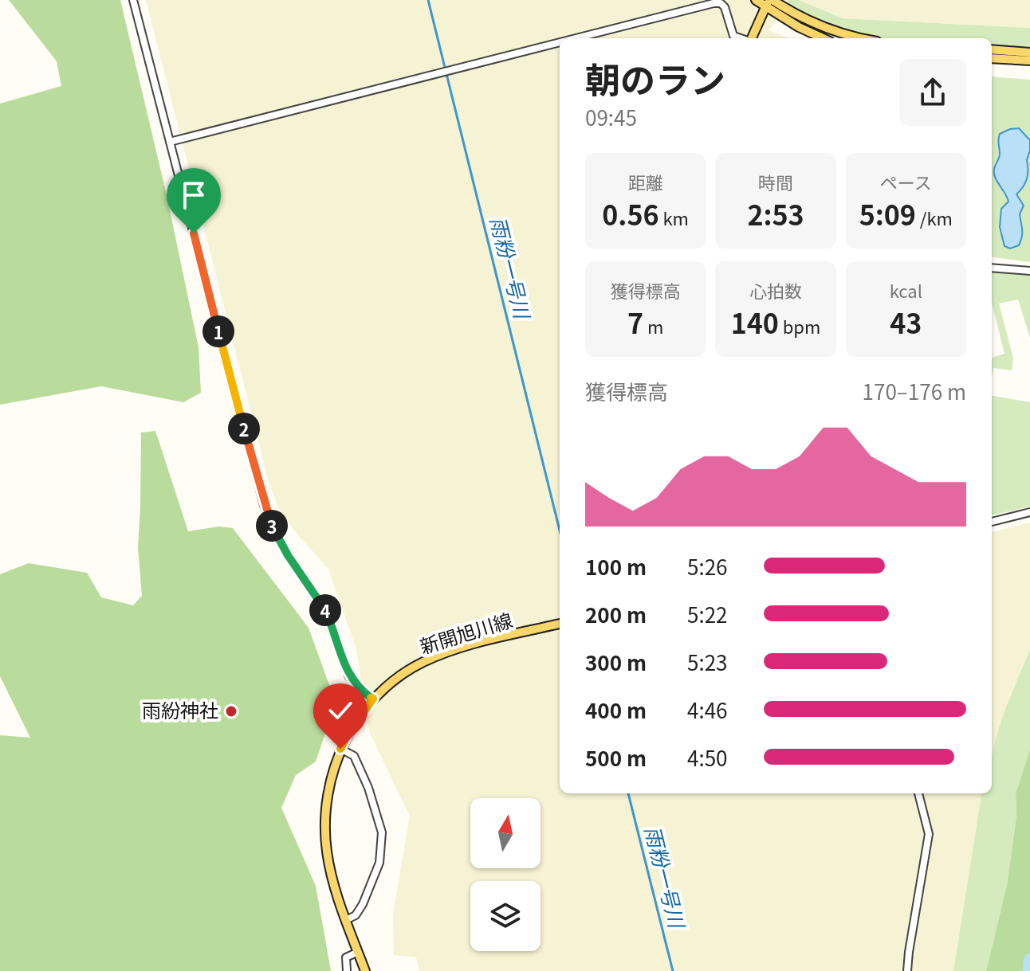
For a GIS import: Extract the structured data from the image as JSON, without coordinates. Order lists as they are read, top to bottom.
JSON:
{
  "streets": {
    "main road": ["新開旭川線"]
  },
  "water": ["雨粉一号川"],
  "places": ["雨紛神社"],
  "north": "top",
  "page": {
    "heading": ["朝のラン", "09:45"],
    "stats": [
      ["距離", "0.56 km"],
      ["時間", "2:53"],
      ["ペース", "5:09 /km"],
      ["獲得標高", "7 m"],
      ["心拍数", "140 bpm"],
      ["kcal", "43"]
    ],
    "pins": [
      "1",
      "2",
      "3",
      "4"
    ],
    "chart": ["獲得標高", "170–176 m"],
    "list": [
      {
        "name": "100 m",
        "note": "5:26"
      },
      {
        "name": "200 m",
        "note": "5:22"
      },
      {
        "name": "300 m",
        "note": "5:23"
      },
      {
        "name": "400 m",
        "note": "4:46"
      },
      {
        "name": "500 m",
        "note": "4:50"
      }
    ]
  }
}
